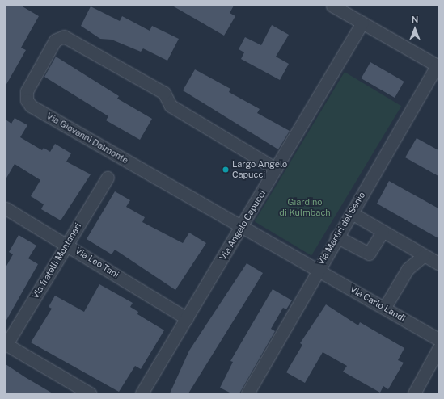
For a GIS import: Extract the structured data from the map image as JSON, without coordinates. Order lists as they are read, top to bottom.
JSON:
{
  "streets": {
    "street": [
      "Via Giovanni Dalmonte",
      "Via Angelo Capucci",
      "Via Martiri del Senio",
      "Via fratelli Montanari",
      "Via Leo Tani",
      "Via Carlo Landi"
    ]
  },
  "crossings": [
    ["Via Giovanni Dalmonte", "Via Angelo Capucci"],
    ["Via Giovanni Dalmonte", "Via Martiri del Senio"],
    ["Via Giovanni Dalmonte", "Via Carlo Landi"],
    ["Via Angelo Capucci", "Via Leo Tani"],
    ["Via Martiri del Senio", "Via Carlo Landi"],
    ["Via fratelli Montanari", "Via Leo Tani"]
  ],
  "parks": ["Giardino di Kulmbach"],
  "places": ["Largo Angelo Capucci"],
  "north": "top"
}
